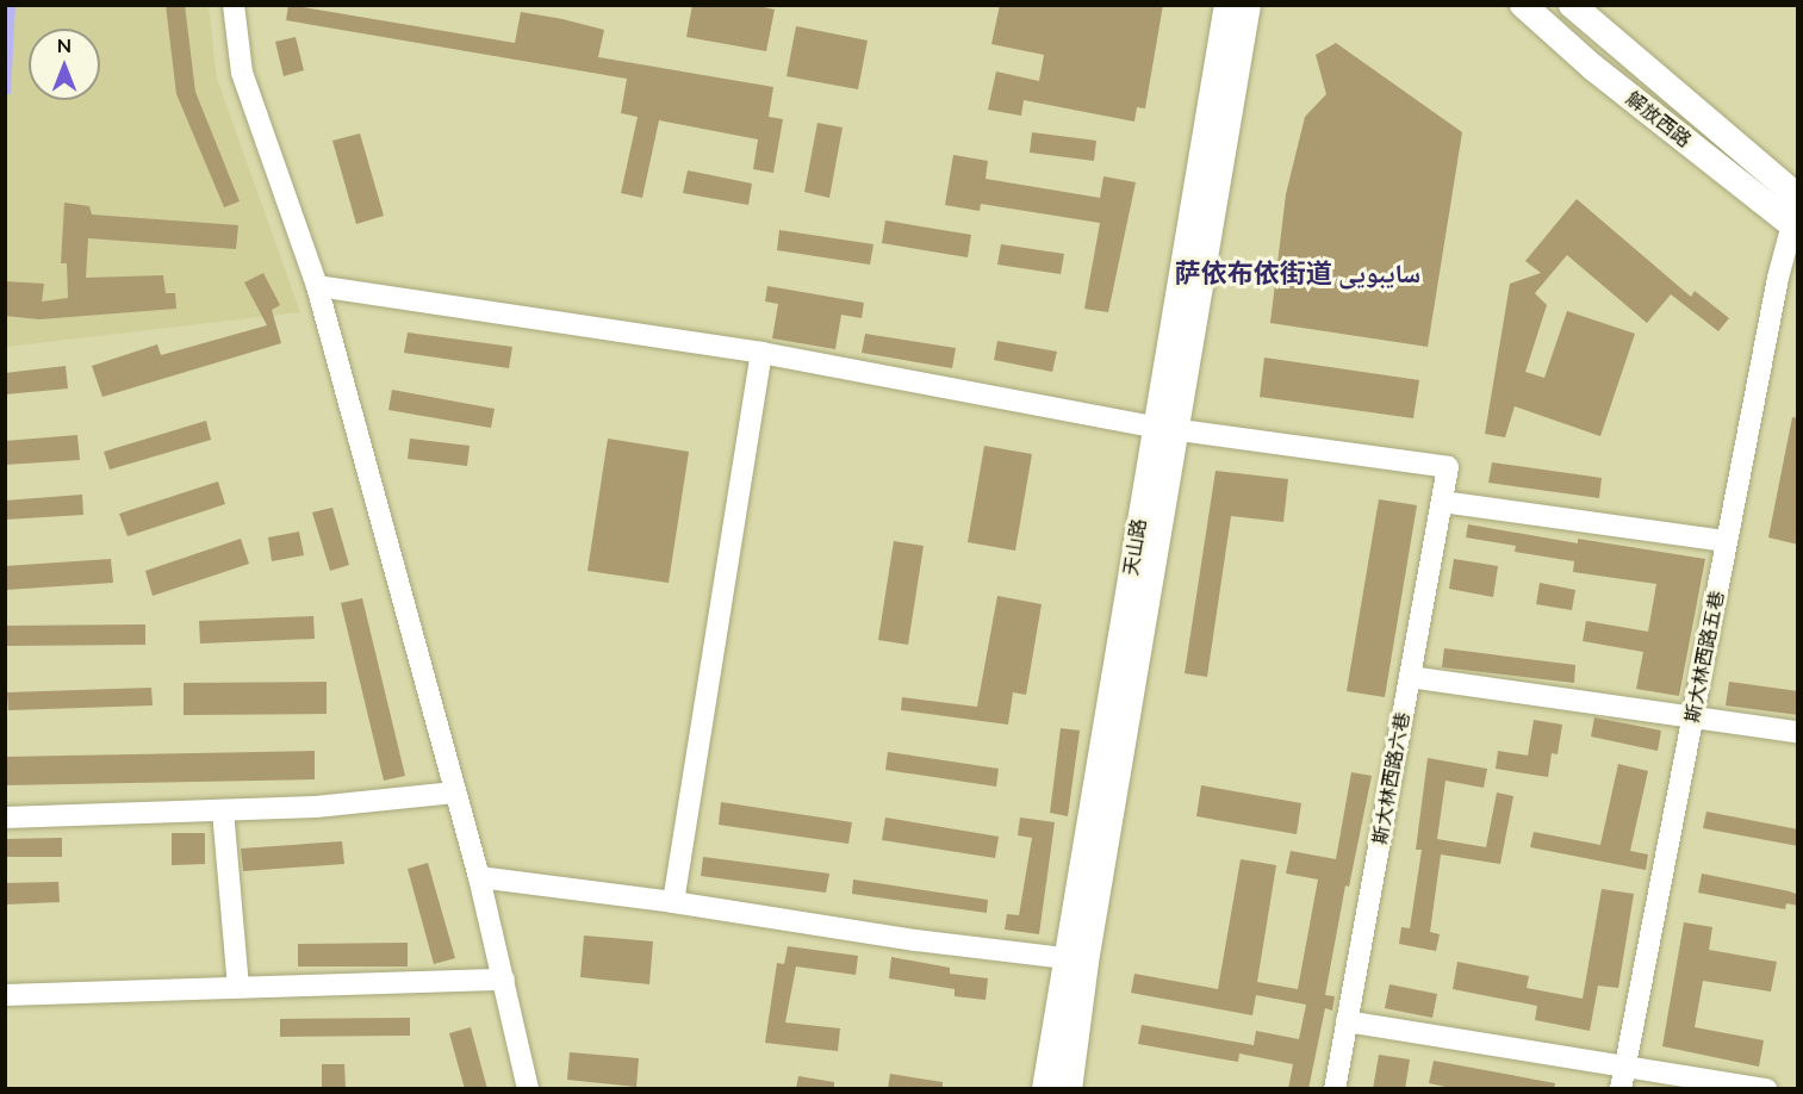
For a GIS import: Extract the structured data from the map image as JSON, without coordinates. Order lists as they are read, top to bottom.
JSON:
{
  "streets": {
    "main road": ["解放西路", "天山路"],
    "street": ["斯大林西路五巷", "斯大林西路六巷"]
  },
  "crossings": [
    ["解放西路", "斯大林西路五巷"],
    ["天山路", "斯大林西路六巷"]
  ],
  "districts": ["萨依布依街道 سايبويى"],
  "north": "top"
}
